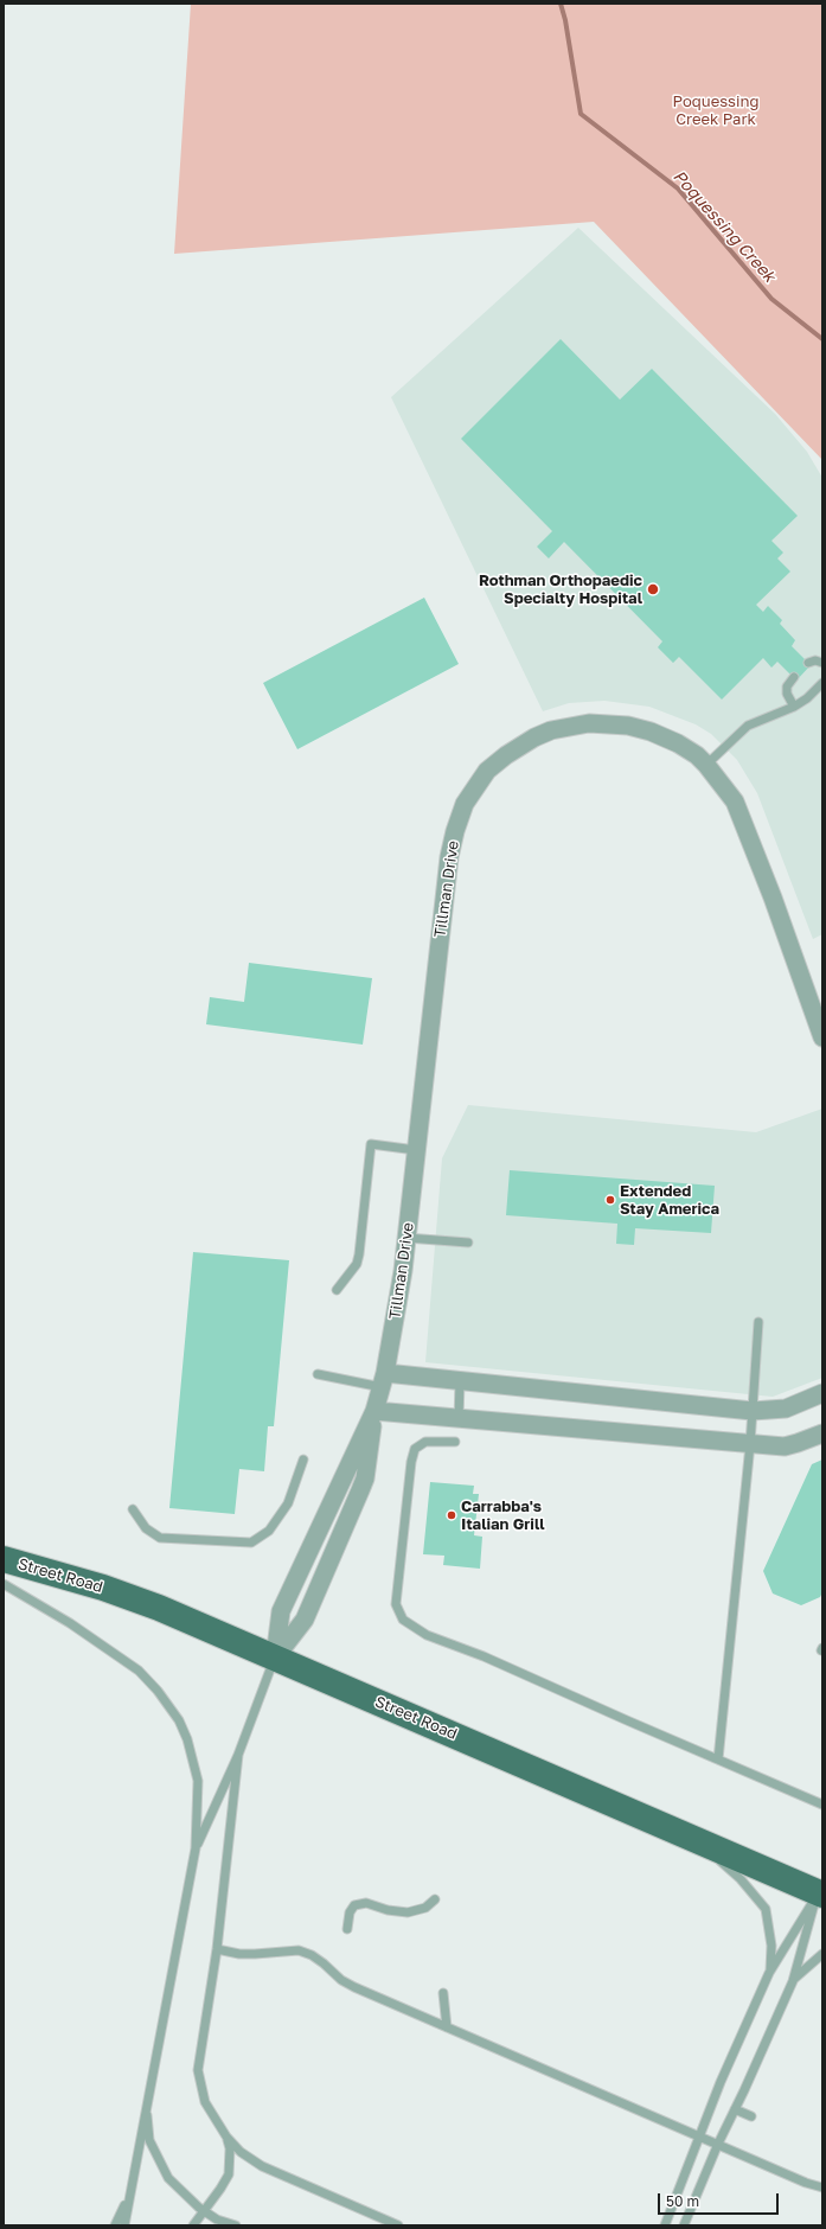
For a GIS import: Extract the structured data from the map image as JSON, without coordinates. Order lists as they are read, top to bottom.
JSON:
{
  "streets": {
    "main road": ["Street Road"],
    "street": ["Tillman Drive"]
  },
  "crossings": [
    ["Tillman Drive", "Street Road"]
  ],
  "water": ["Poquessing Creek"],
  "parks": ["Poquessing Creek Park"],
  "places": ["Rothman Orthopaedic Specialty Hospital", "Extended Stay America", "Carrabba's Italian Grill"],
  "scale_bar": "50 m"
}
